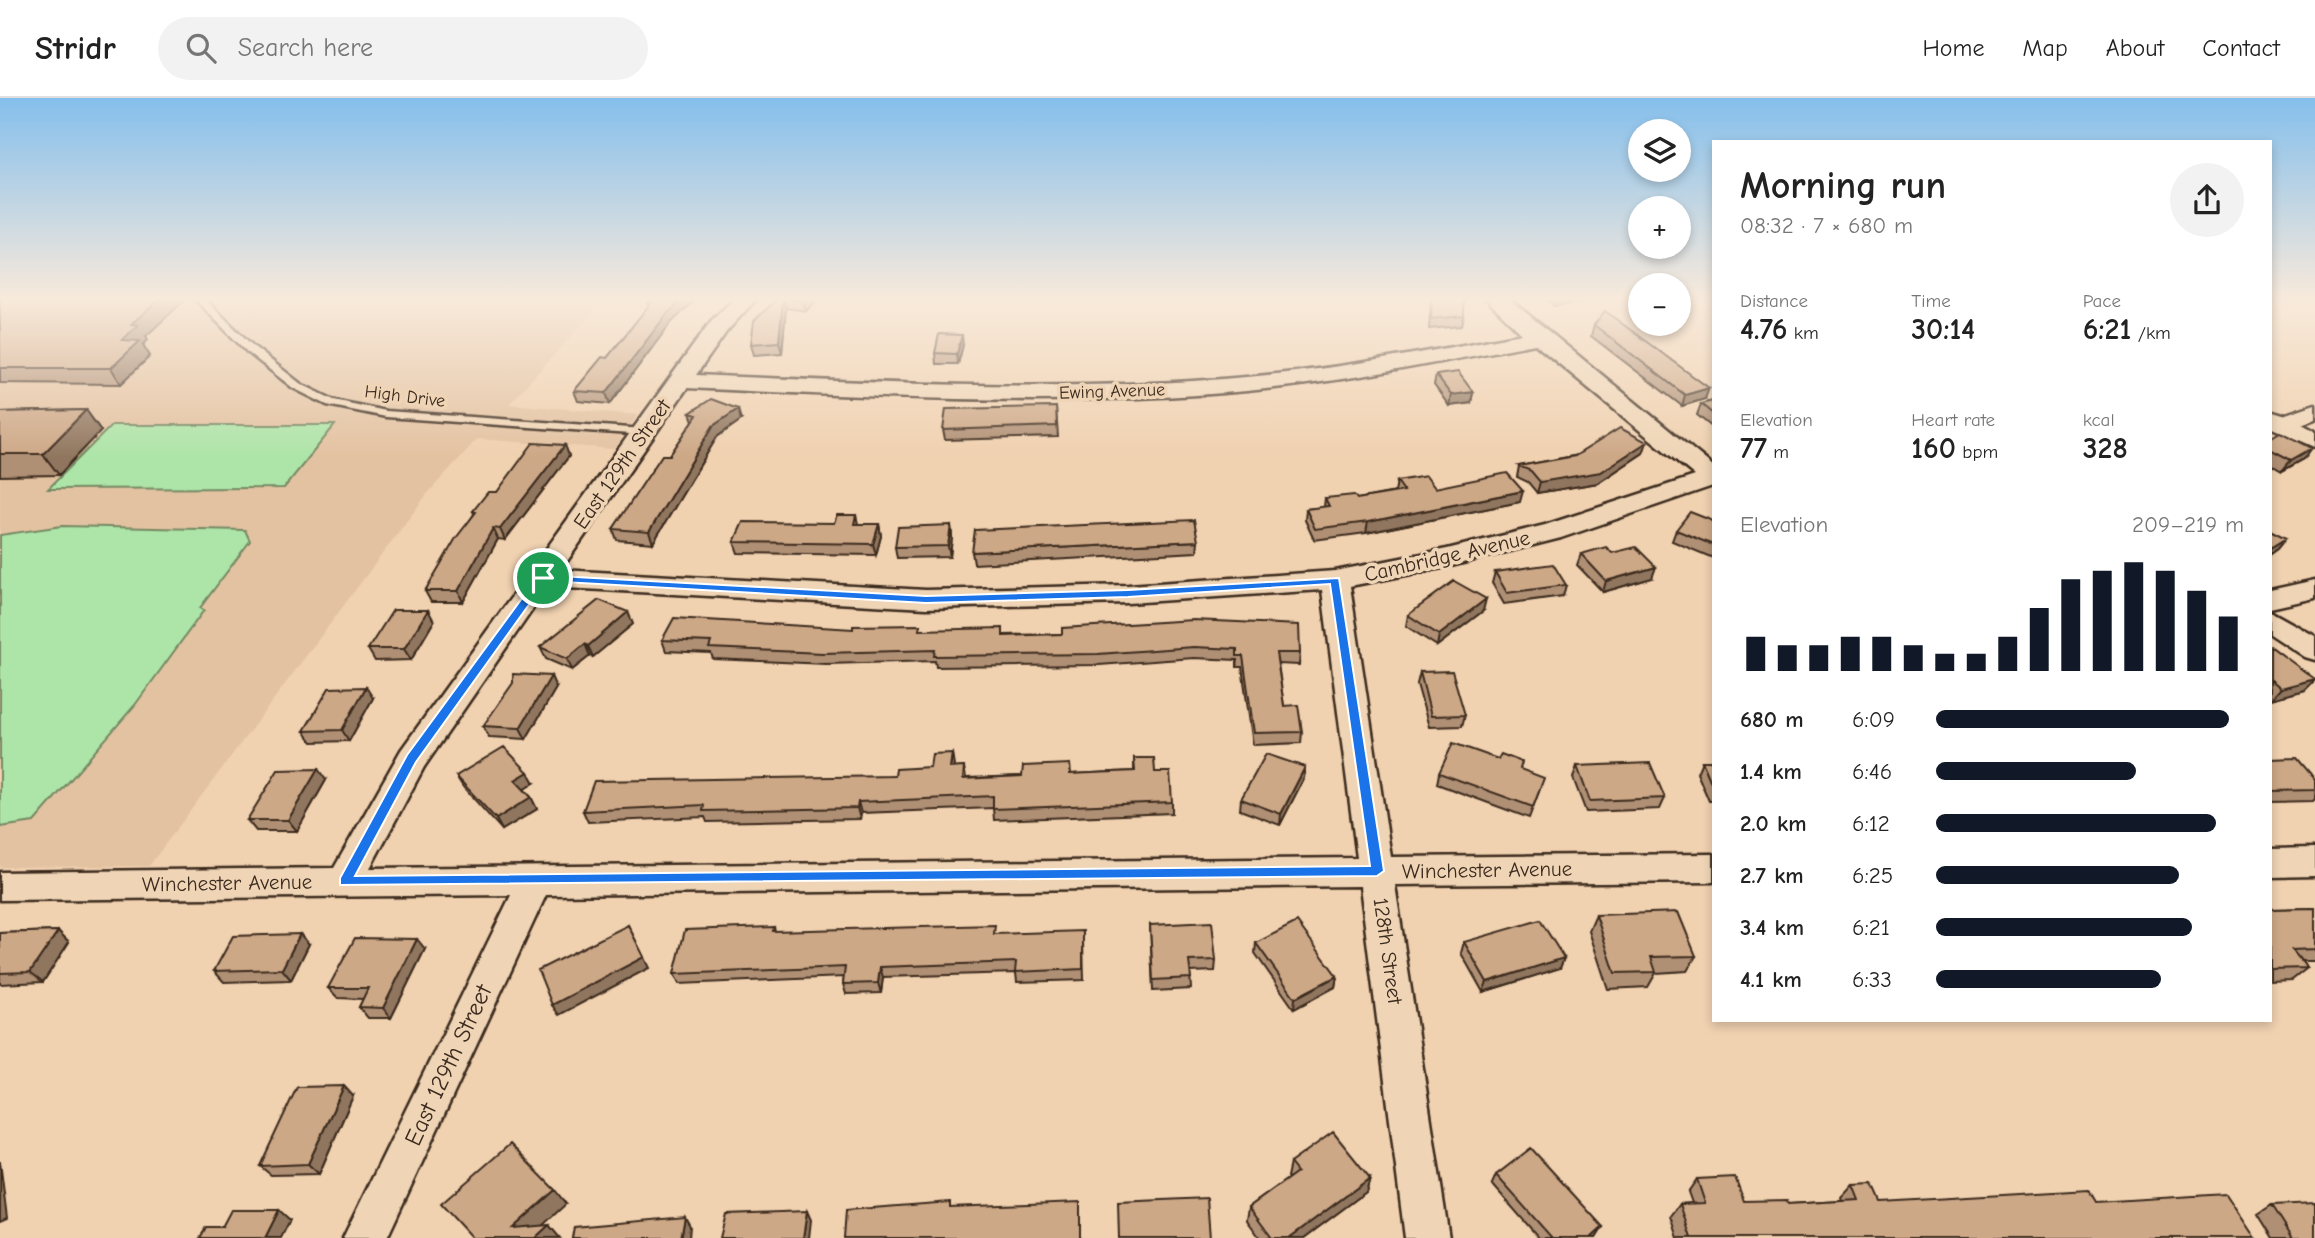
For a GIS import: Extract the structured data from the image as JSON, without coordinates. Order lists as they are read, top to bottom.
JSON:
{
  "streets": {
    "street": [
      "Ewing Avenue",
      "East 129th Street",
      "Cambridge Avenue",
      "Winchester Avenue",
      "128th Street"
    ],
    "lane": ["High Drive"]
  },
  "crossings": [
    ["Ewing Avenue", "East 129th Street"],
    ["High Drive", "East 129th Street"],
    ["East 129th Street", "Cambridge Avenue"],
    ["East 129th Street", "Winchester Avenue"],
    ["Cambridge Avenue", "128th Street"],
    ["Winchester Avenue", "128th Street"]
  ],
  "page": {
    "header": "Stridr",
    "search": "Search here",
    "nav": [
      "Home",
      "Map",
      "About",
      "Contact"
    ],
    "map_buttons": ["+", "−"],
    "heading": ["Morning run", "08:32 · 7 × 680 m"],
    "stats": [
      ["Distance", "4.76 km"],
      ["Time", "30:14"],
      ["Pace", "6:21 /km"],
      ["Elevation", "77 m"],
      ["Heart rate", "160 bpm"],
      ["kcal", "328"]
    ],
    "chart": ["Elevation", "209–219 m"],
    "list": [
      {
        "name": "680 m",
        "note": "6:09"
      },
      {
        "name": "1.4 km",
        "note": "6:46"
      },
      {
        "name": "2.0 km",
        "note": "6:12"
      },
      {
        "name": "2.7 km",
        "note": "6:25"
      },
      {
        "name": "3.4 km",
        "note": "6:21"
      },
      {
        "name": "4.1 km",
        "note": "6:33"
      }
    ]
  }
}
